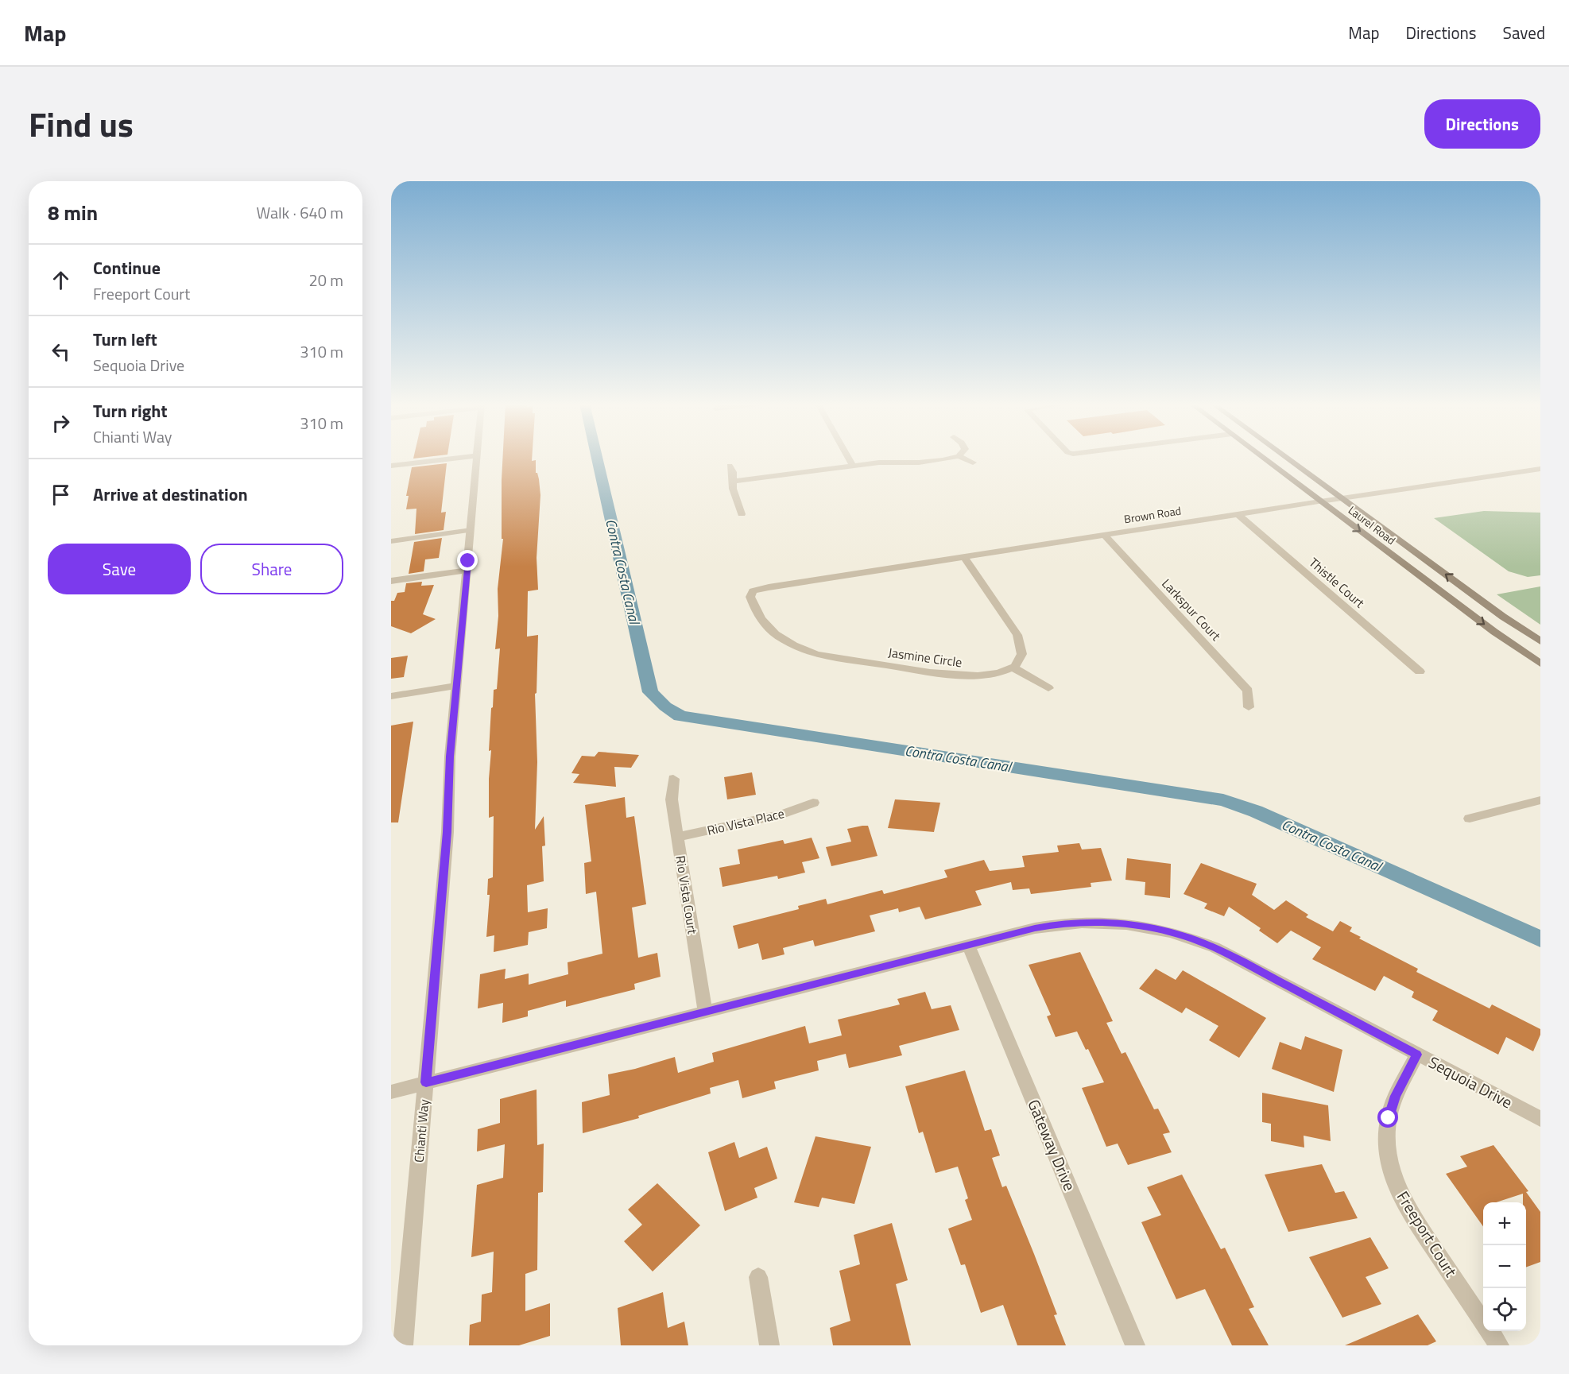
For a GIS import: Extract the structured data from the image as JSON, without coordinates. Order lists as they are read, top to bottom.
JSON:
{
  "streets": {
    "main road": ["Laurel Road"],
    "street": [
      "Brown Road",
      "Thistle Court",
      "Larkspur Court",
      "Jasmine Circle",
      "Rio Vista Place",
      "Rio Vista Court",
      "Sequoia Drive",
      "Chianti Way",
      "Gateway Drive",
      "Freeport Court"
    ]
  },
  "crossings": [
    ["Brown Road", "Laurel Road"],
    ["Brown Road", "Thistle Court"],
    ["Brown Road", "Larkspur Court"],
    ["Brown Road", "Jasmine Circle"],
    ["Rio Vista Place", "Rio Vista Court"],
    ["Rio Vista Court", "Sequoia Drive"],
    ["Sequoia Drive", "Chianti Way"],
    ["Sequoia Drive", "Gateway Drive"],
    ["Sequoia Drive", "Freeport Court"]
  ],
  "water": ["Contra Costa Canal"],
  "page": {
    "header": "Map",
    "nav": ["Map", "Directions", "Saved"],
    "title": "Find us",
    "buttons": [
      "Directions",
      ["Save", "Share"]
    ],
    "heading": ["8 min", "Walk · 640 m"],
    "list": [
      ["Continue", "Freeport Court", "20 m"],
      ["Turn left", "Sequoia Drive", "310 m"],
      ["Turn right", "Chianti Way", "310 m"],
      "Arrive at destination"
    ],
    "map_buttons": ["+", "−"]
  }
}
